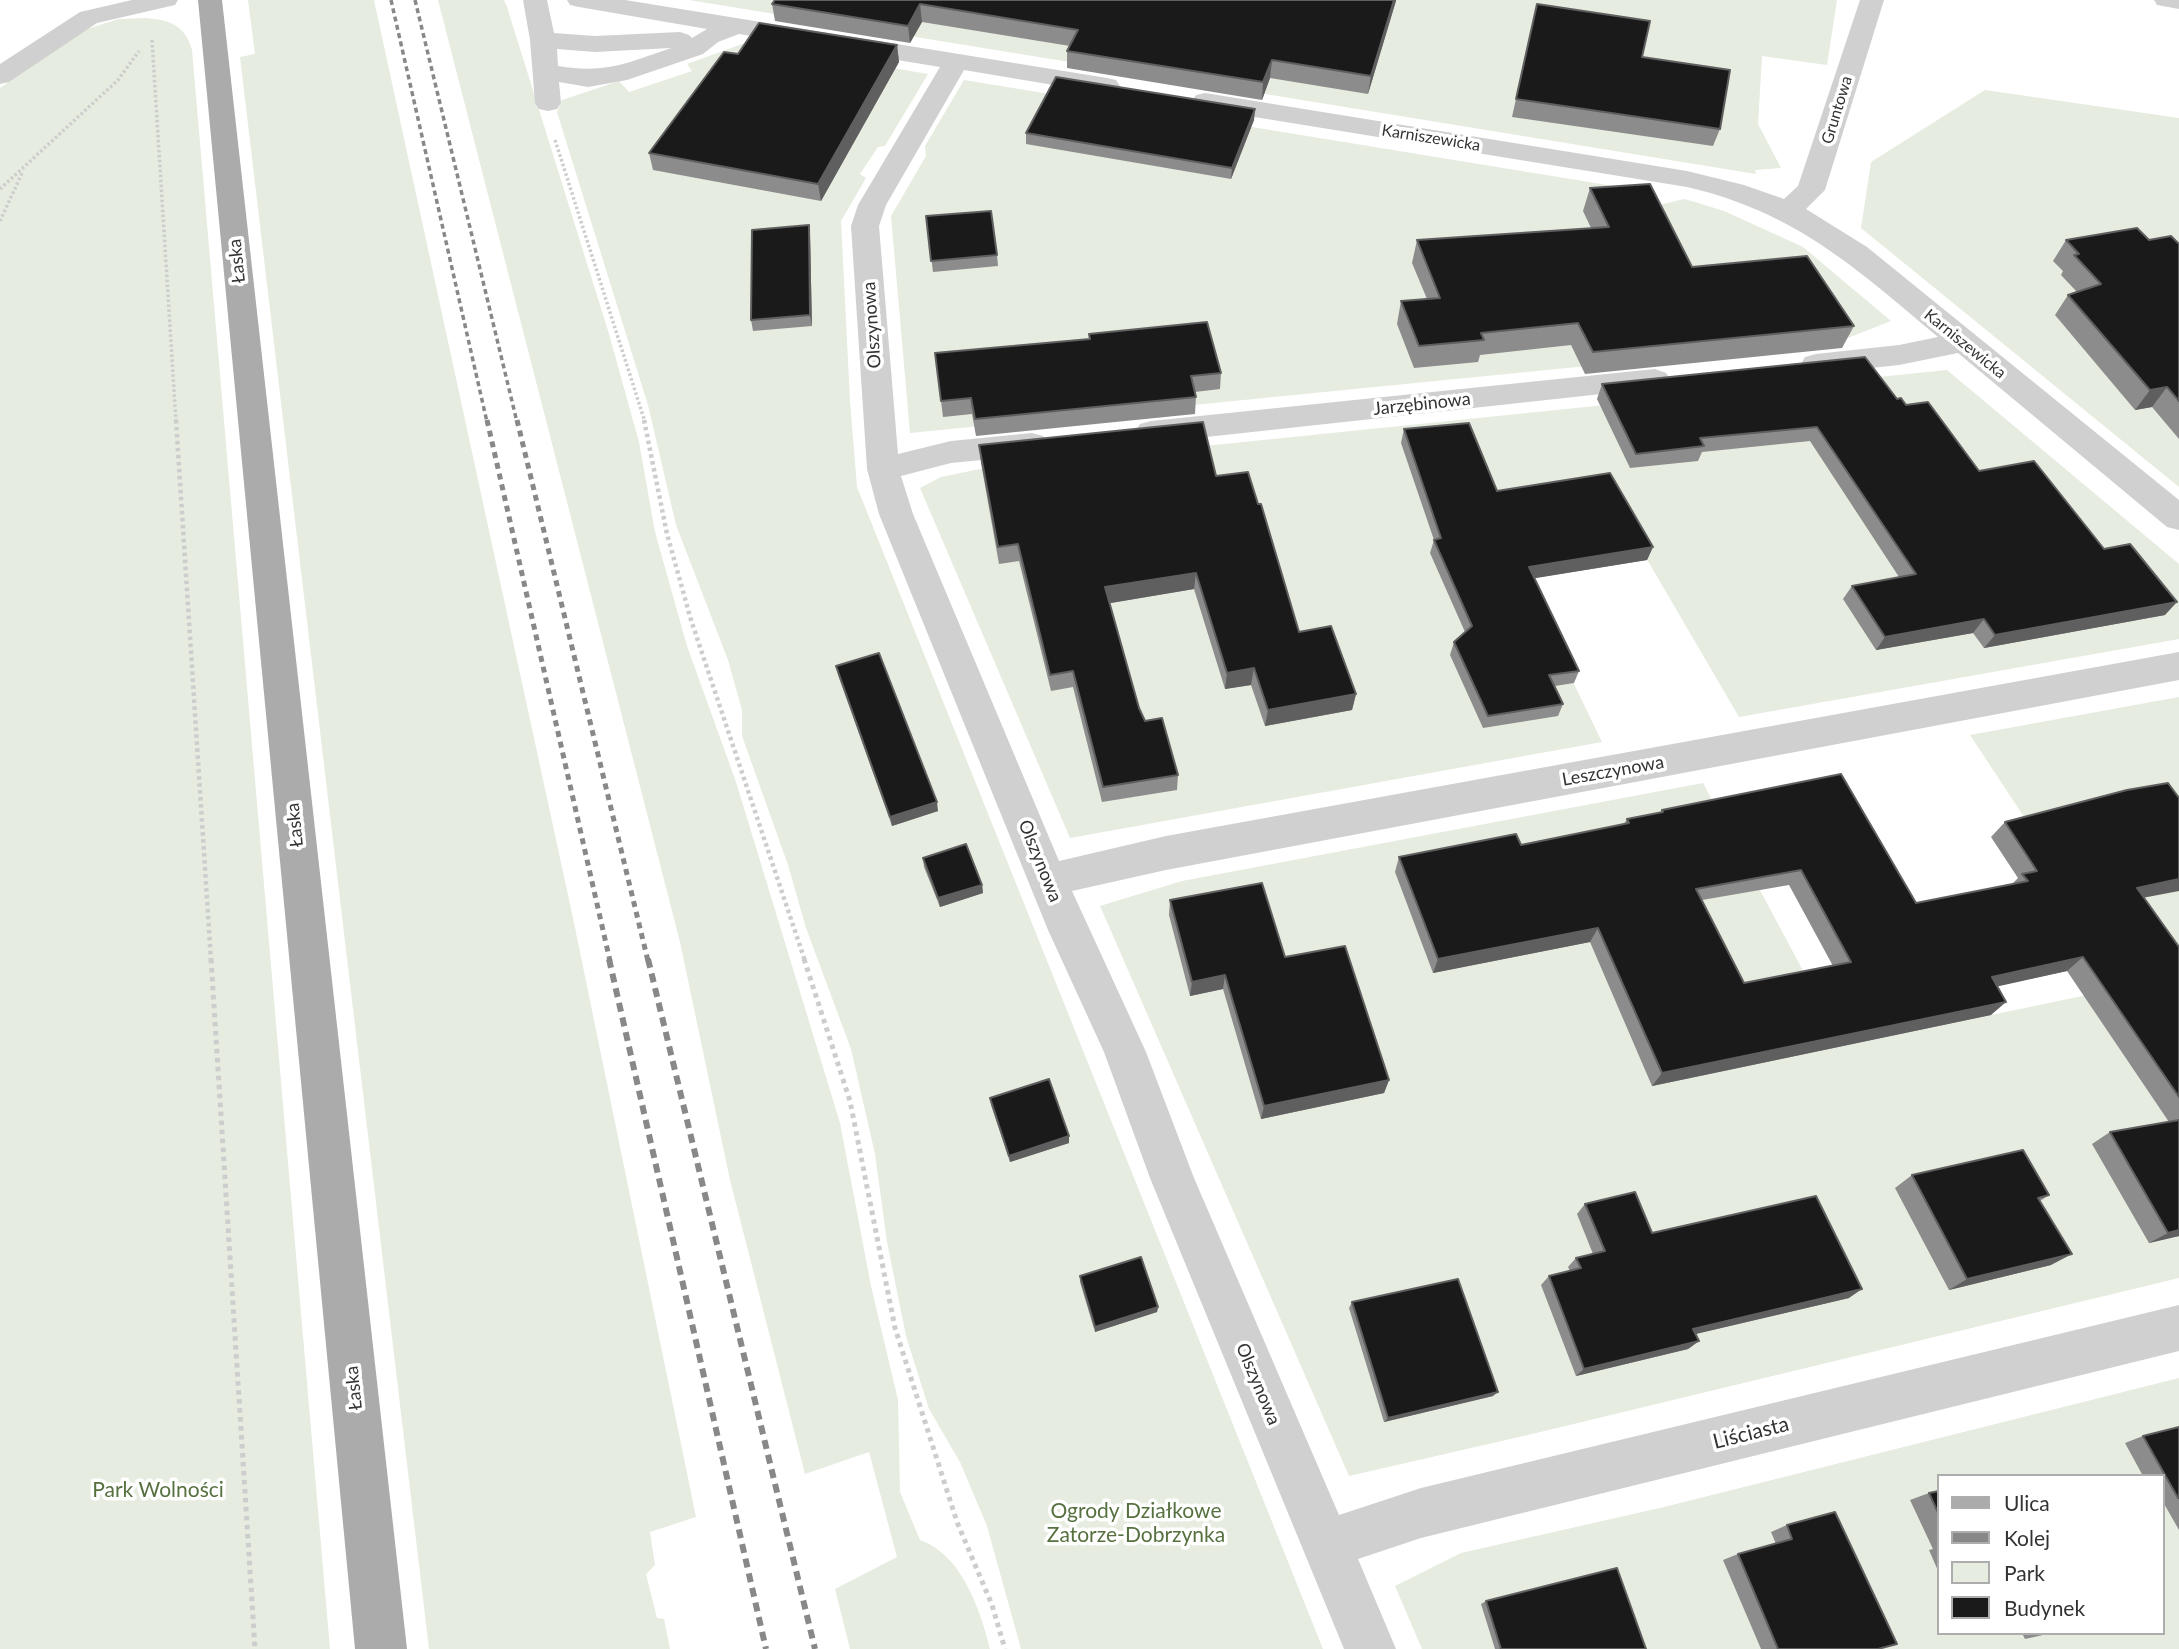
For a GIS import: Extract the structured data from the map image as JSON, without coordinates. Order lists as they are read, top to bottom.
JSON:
{
  "streets": {
    "main road": ["Łaska"],
    "street": [
      "Gruntowa",
      "Karniszewicka",
      "Olszynowa",
      "Jarzębinowa",
      "Leszczynowa",
      "Liściasta"
    ]
  },
  "crossings": [
    ["Gruntowa", "Karniszewicka"],
    ["Olszynowa", "Leszczynowa"],
    ["Olszynowa", "Liściasta"]
  ],
  "parks": ["Park Wolności", "Ogrody Działkowe Zatorze-Dobrzynka"],
  "legend": [
    "Ulica",
    "Kolej",
    "Park",
    "Budynek"
  ]
}
